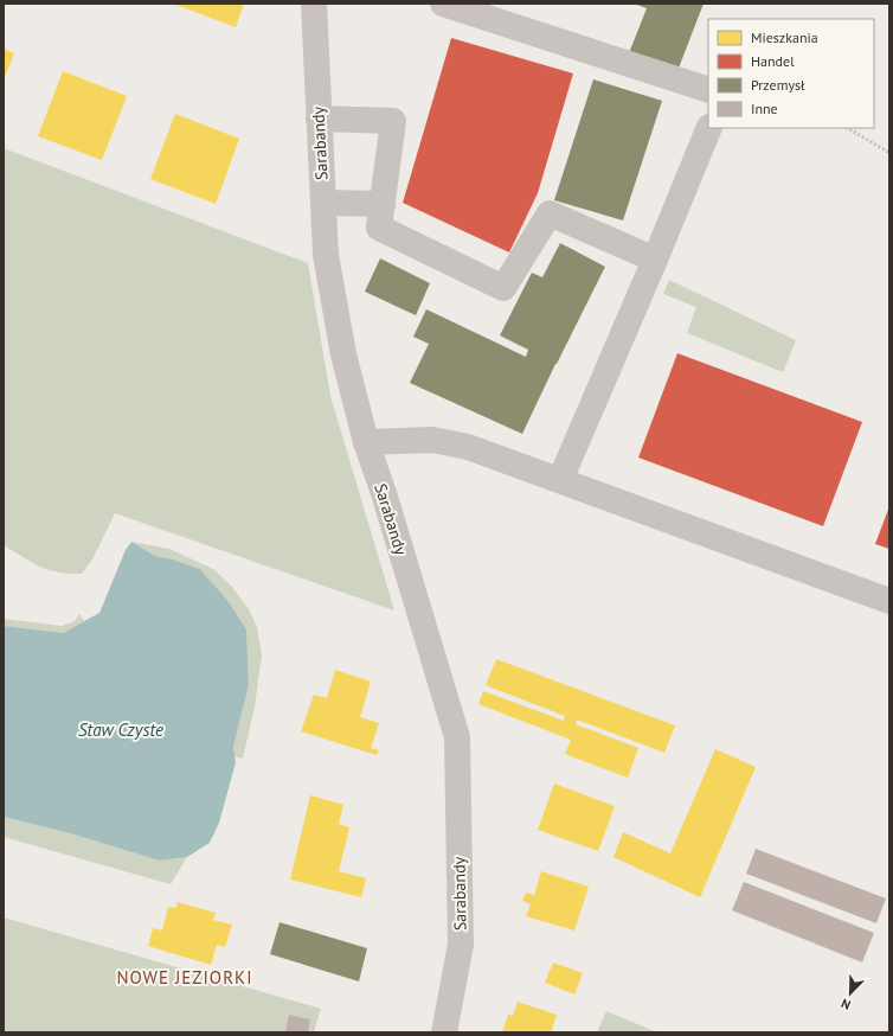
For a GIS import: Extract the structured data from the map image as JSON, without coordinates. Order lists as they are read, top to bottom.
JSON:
{
  "streets": {
    "street": ["Sarabandy"]
  },
  "districts": ["NOWE JEZIORKI"],
  "water": ["Staw Czyste"],
  "legend": [
    "Mieszkania",
    "Handel",
    "Przemysł",
    "Inne"
  ],
  "north": "bottom left"
}
